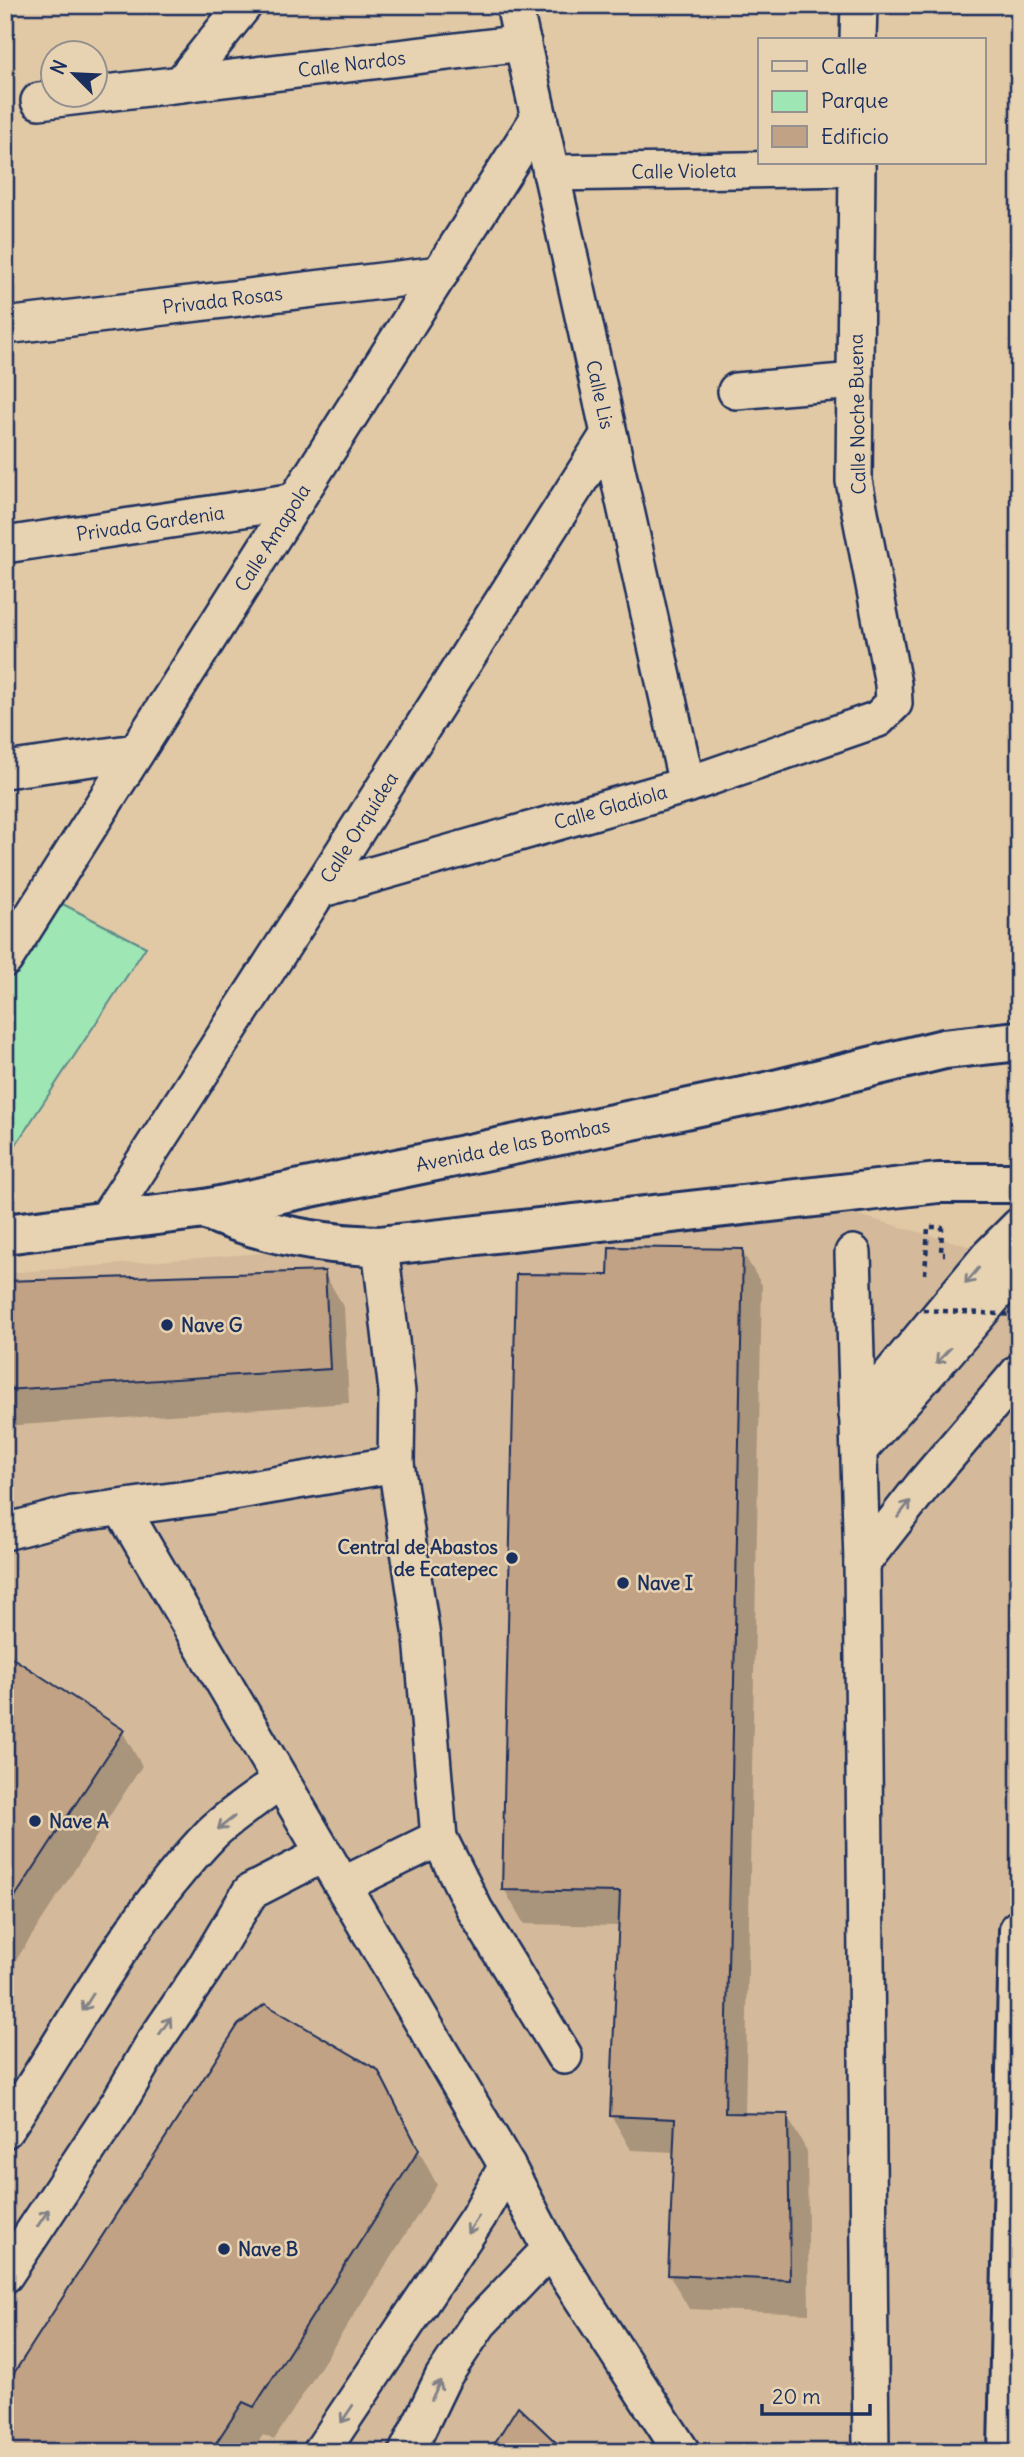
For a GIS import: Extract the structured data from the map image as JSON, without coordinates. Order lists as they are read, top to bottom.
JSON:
{
  "streets": {
    "main road": ["Avenida de las Bombas"],
    "street": [
      "Calle Nardos",
      "Calle Violeta",
      "Privada Rosas",
      "Calle Lis",
      "Calle Noche Buena",
      "Privada Gardenia",
      "Calle Amapola",
      "Calle Gladiola",
      "Calle Orquídea"
    ]
  },
  "crossings": [
    ["Calle Nardos", "Calle Lis"],
    ["Calle Violeta", "Calle Lis"],
    ["Calle Violeta", "Calle Noche Buena"],
    ["Privada Rosas", "Calle Amapola"],
    ["Calle Lis", "Calle Amapola"],
    ["Calle Lis", "Calle Gladiola"],
    ["Calle Lis", "Calle Orquídea"],
    ["Calle Noche Buena", "Calle Gladiola"],
    ["Privada Gardenia", "Calle Amapola"],
    ["Calle Gladiola", "Calle Orquídea"],
    ["Calle Orquídea", "Avenida de las Bombas"]
  ],
  "places": [
    "Nave G",
    "Central de Abastos de Ecatepec",
    "Nave I",
    "Nave A",
    "Nave B"
  ],
  "legend": ["Calle", "Parque", "Edificio"],
  "scale_bar": "20 m",
  "north": "top left"
}
